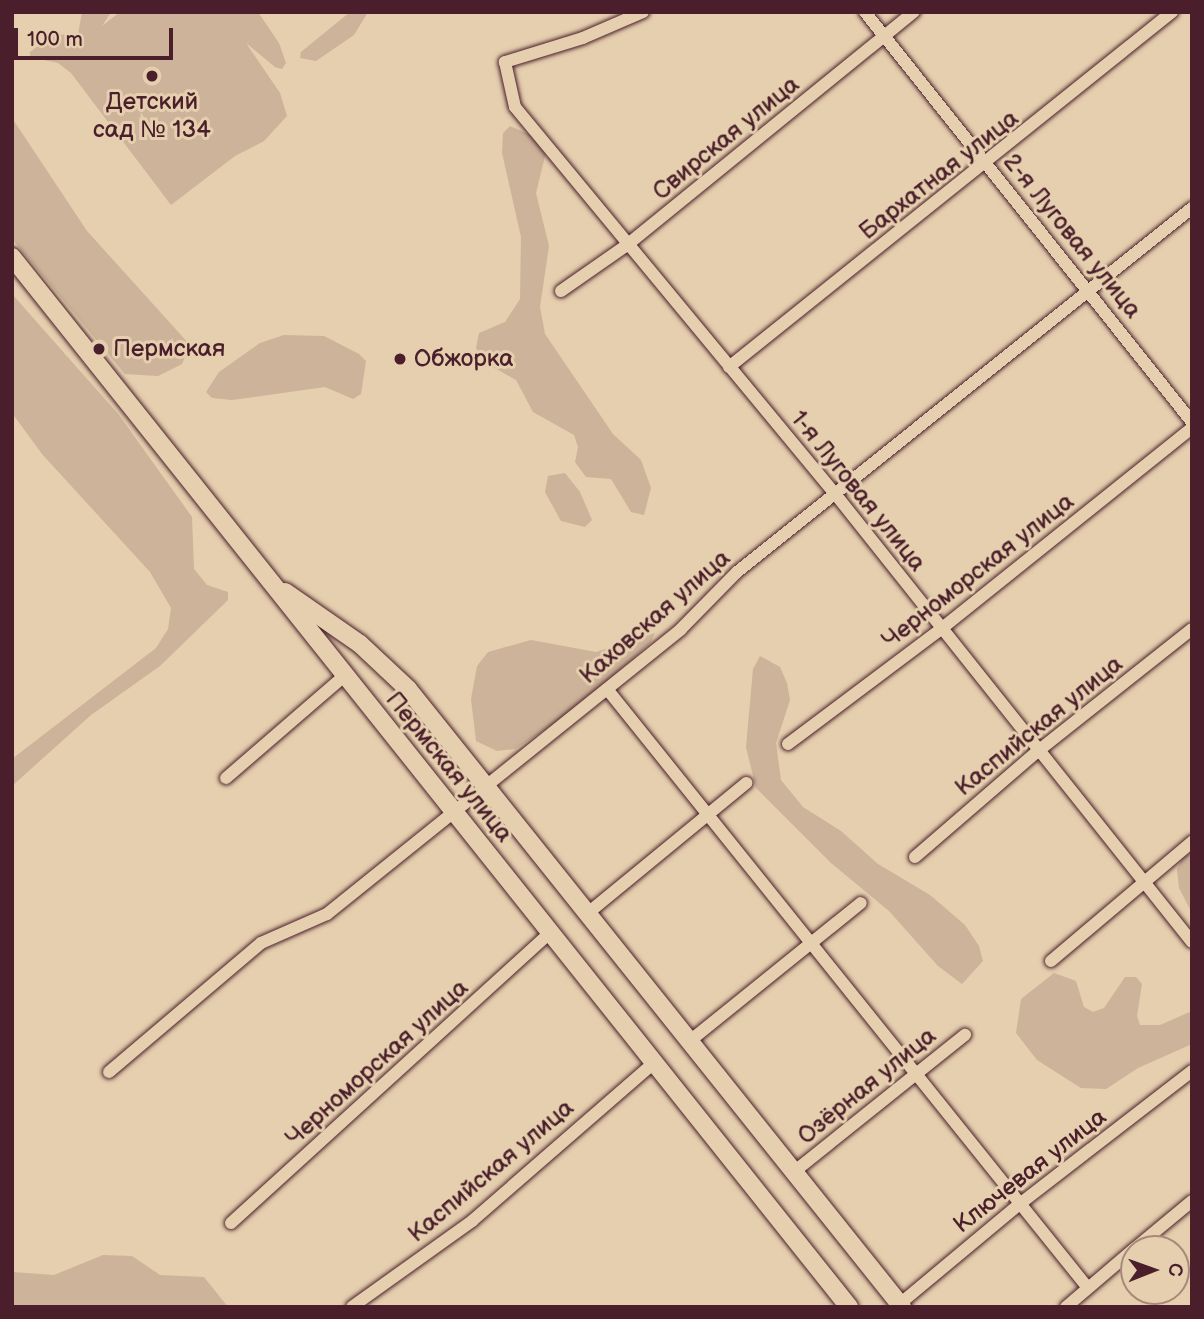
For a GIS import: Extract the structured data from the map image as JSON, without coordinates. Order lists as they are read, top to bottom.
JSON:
{
  "streets": {
    "street": [
      "Свирская улица",
      "Бархатная улица",
      "2-я Луговая улица",
      "1-я Луговая улица",
      "Черноморская улица",
      "Каховская улица",
      "Каспийская улица",
      "Пермская улица",
      "Озёрная улица",
      "Ключевая улица"
    ]
  },
  "crossings": [
    ["Свирская улица", "2-я Луговая улица"],
    ["Свирская улица", "1-я Луговая улица"],
    ["Бархатная улица", "2-я Луговая улица"],
    ["Бархатная улица", "1-я Луговая улица"],
    ["2-я Луговая улица", "Каховская улица"],
    ["1-я Луговая улица", "Черноморская улица"],
    ["1-я Луговая улица", "Каховская улица"],
    ["1-я Луговая улица", "Каспийская улица"],
    ["Черноморская улица", "Пермская улица"],
    ["Каховская улица", "Пермская улица"],
    ["Каспийская улица", "Пермская улица"]
  ],
  "places": ["Детский сад № 134", "Пермская", "Обжорка"],
  "scale_bar": "100 m",
  "north": "right"
}
